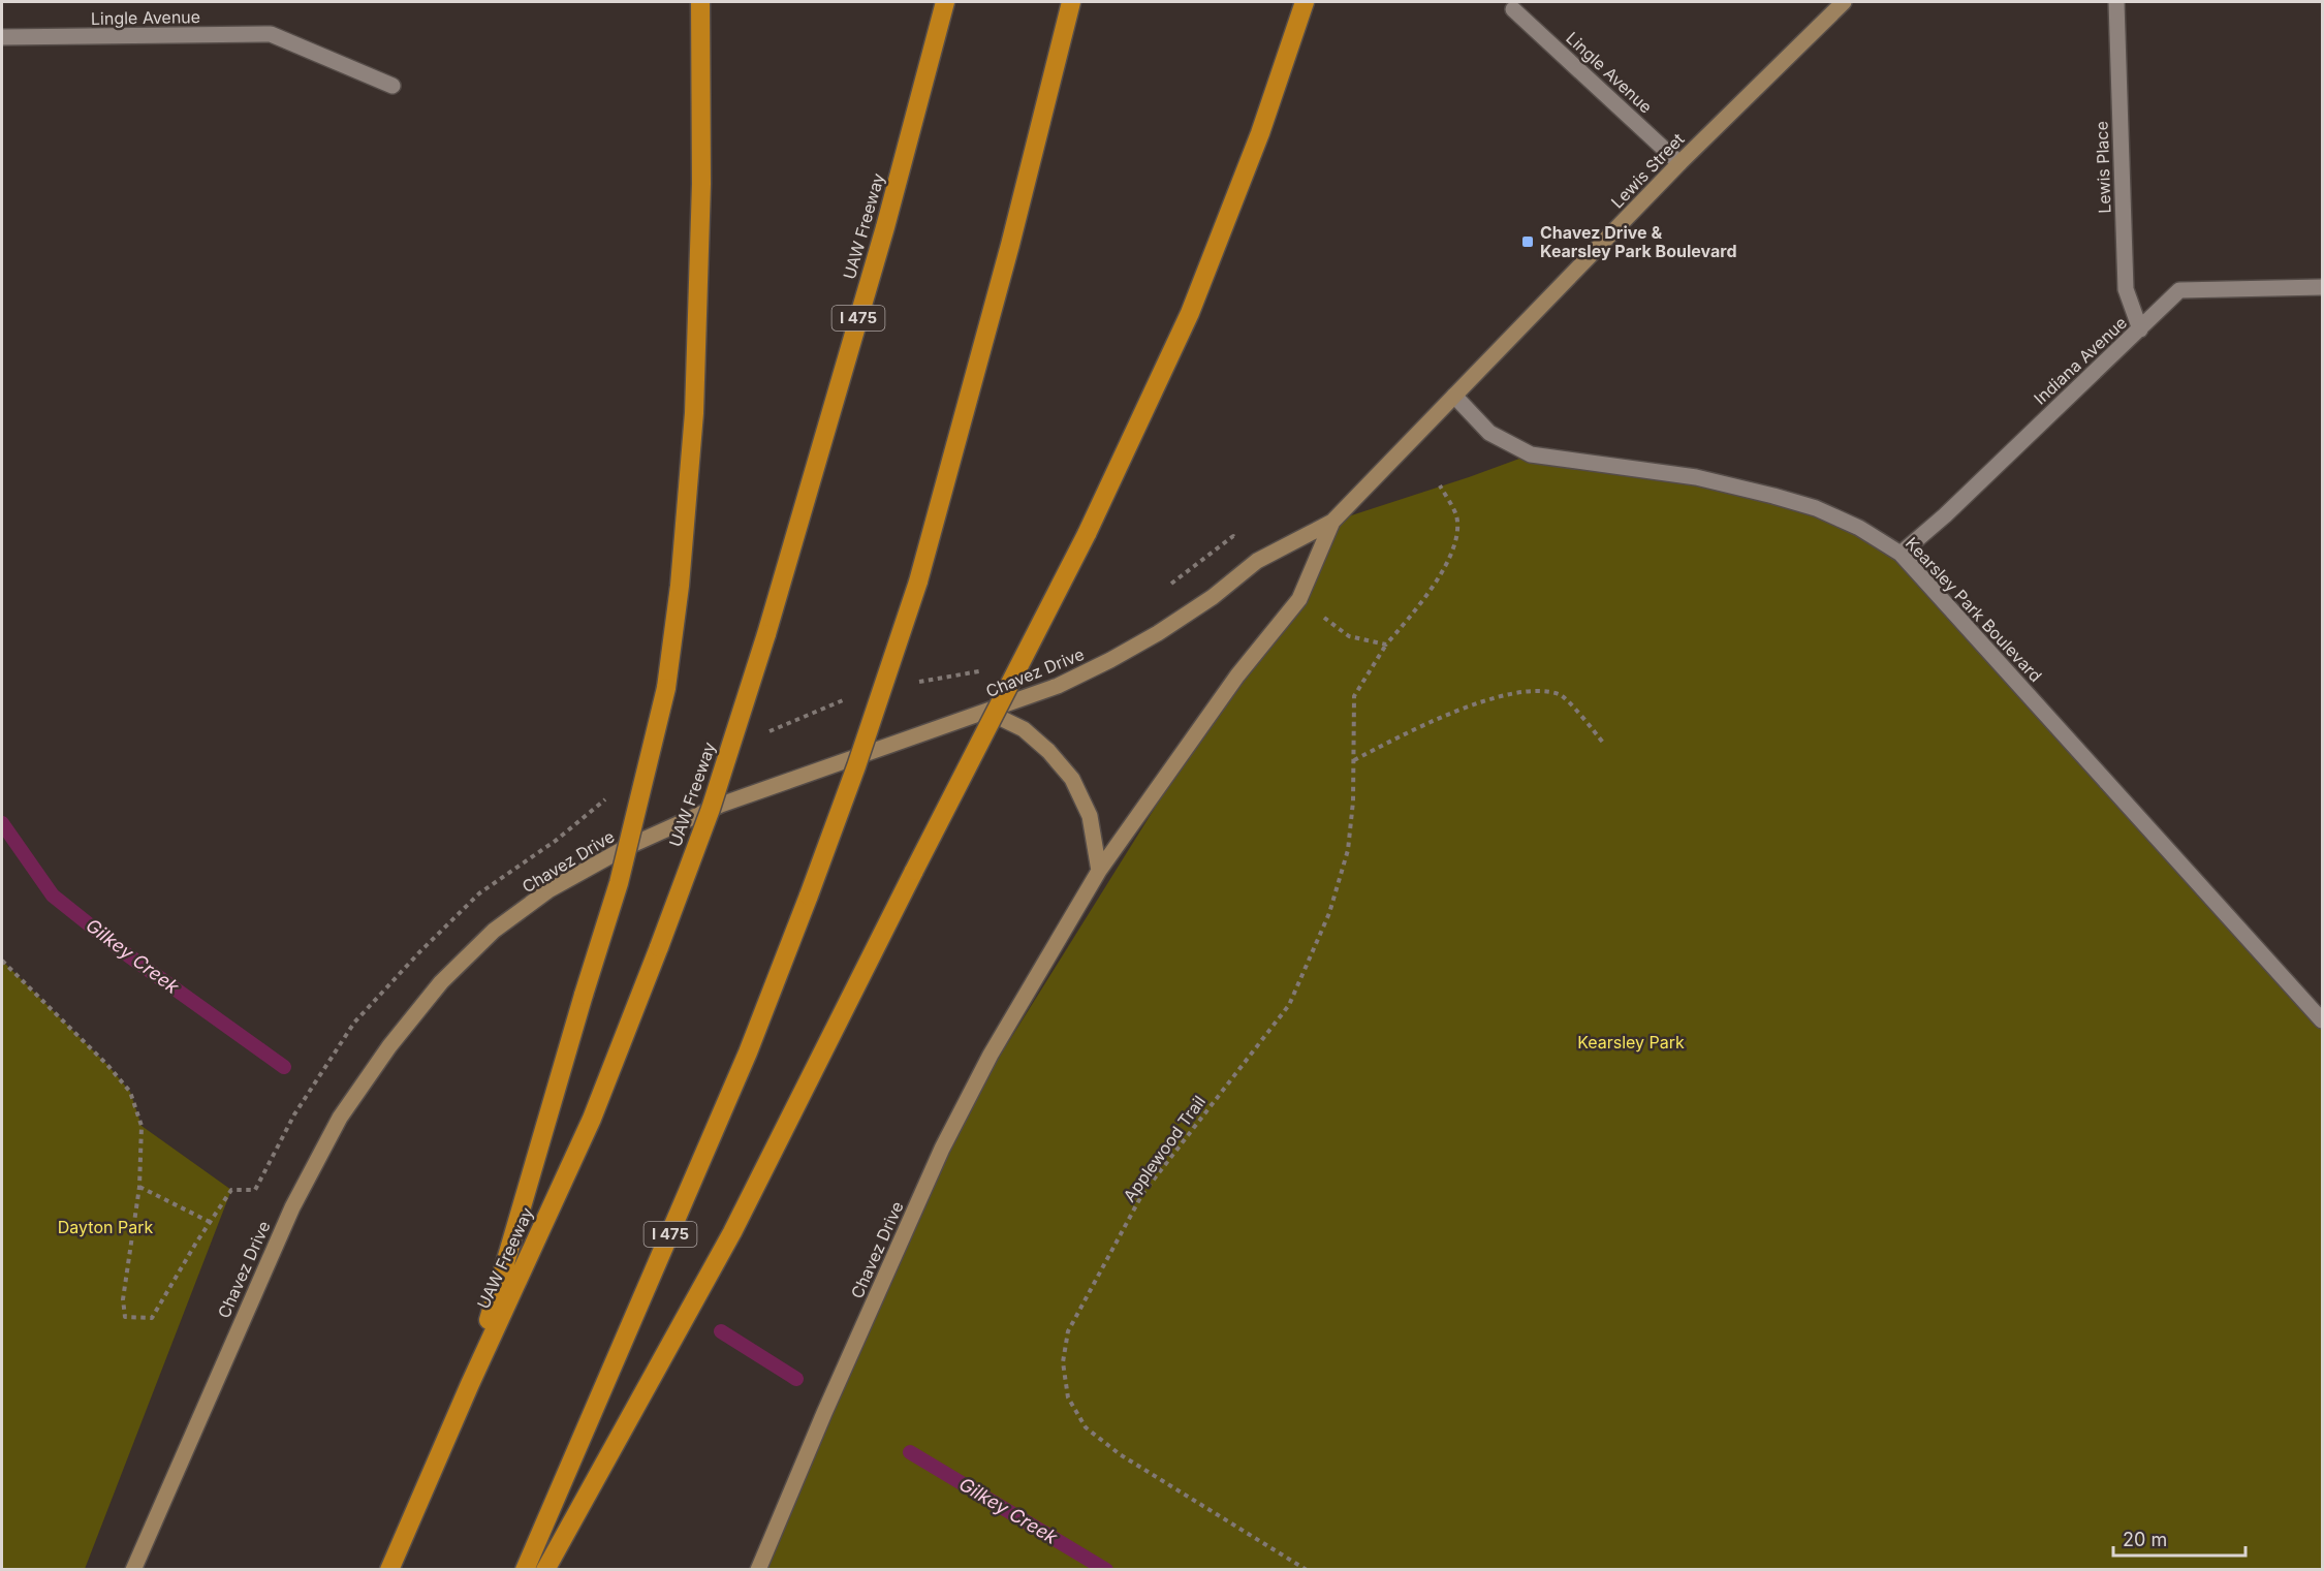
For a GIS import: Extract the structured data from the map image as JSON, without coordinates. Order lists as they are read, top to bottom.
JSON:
{
  "streets": {
    "highway": ["UAW Freeway", "I 475"],
    "main road": ["Lewis Street", "Chavez Drive"],
    "street": [
      "Lingle Avenue",
      "Lewis Place",
      "Indiana Avenue",
      "Kearsley Park Boulevard"
    ],
    "path": ["Applewood Trail"]
  },
  "crossings": [
    ["Lingle Avenue", "Lewis Street"],
    ["Lewis Place", "Indiana Avenue"],
    ["Lewis Street", "Kearsley Park Boulevard"],
    ["Lewis Street", "Chavez Drive"],
    ["Indiana Avenue", "Kearsley Park Boulevard"],
    ["Kearsley Park Boulevard", "Chavez Drive"]
  ],
  "water": ["Gilkey Creek"],
  "parks": ["Kearsley Park", "Dayton Park"],
  "places": {
    "transit": ["Chavez Drive & Kearsley Park Boulevard"]
  },
  "scale_bar": "20 m"
}
